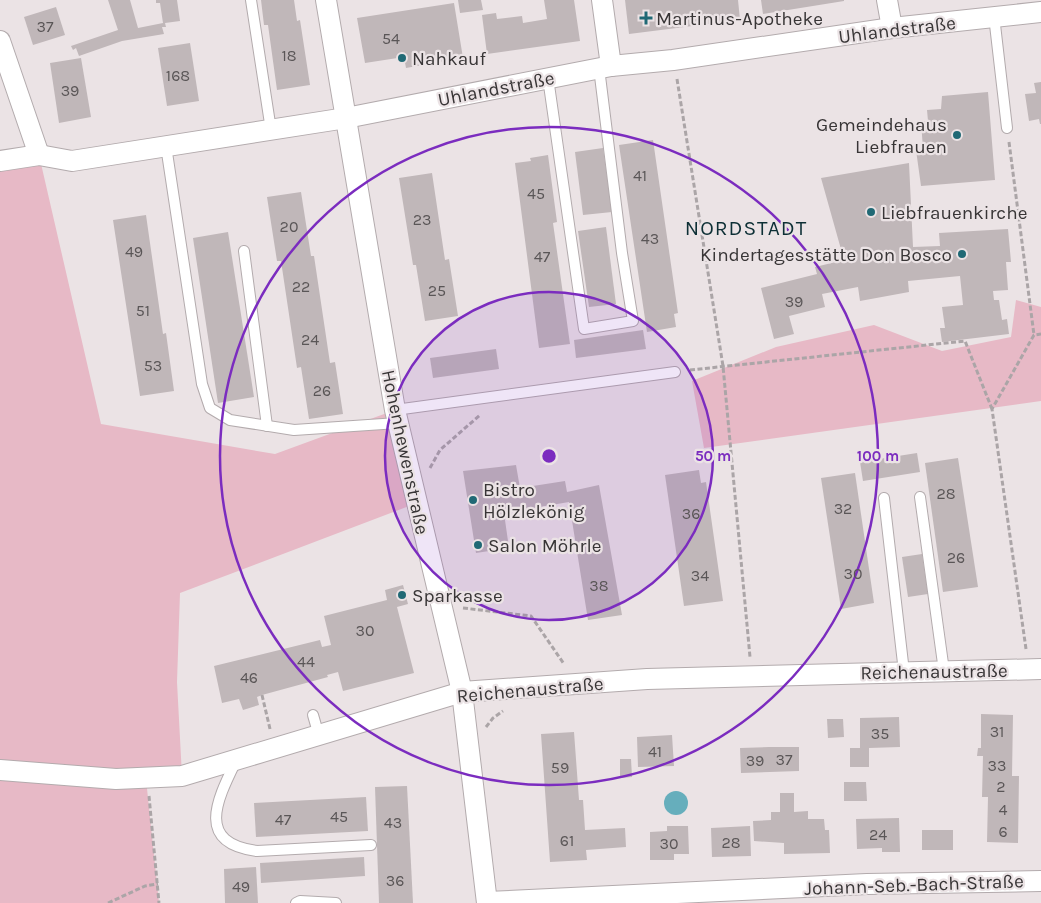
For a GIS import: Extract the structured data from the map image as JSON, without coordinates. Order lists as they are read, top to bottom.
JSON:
{
  "streets": {
    "street": [
      "Uhlandstraße",
      "Hohenhewenstraße",
      "Reichenaustraße",
      "Johann-Seb.-Bach-Straße"
    ]
  },
  "crossings": [
    ["Uhlandstraße", "Hohenhewenstraße"],
    ["Hohenhewenstraße", "Reichenaustraße"],
    ["Hohenhewenstraße", "Johann-Seb.-Bach-Straße"]
  ],
  "districts": ["NORDSTADT"],
  "places": {
    "health": ["Martinus-Apotheke"],
    "other": [
      "Nahkauf",
      "Gemeindehaus Liebfrauen",
      "Liebfrauenkirche",
      "Kindertagesstätte Don Bosco",
      "Bistro Hölzlekönig",
      "Salon Möhrle",
      "Sparkasse"
    ]
  },
  "house_numbers": [
    "37",
    "54",
    "18",
    "168",
    "39",
    "41",
    "45",
    "23",
    "20",
    "43",
    "49",
    "47",
    "22",
    "25",
    "39",
    "51",
    "24",
    "53",
    "26",
    "28",
    "32",
    "36",
    "26",
    "30",
    "34",
    "38",
    "30",
    "44",
    "46",
    "31",
    "35",
    "41",
    "37",
    "39",
    "33",
    "59",
    "2",
    "4",
    "45",
    "47",
    "43",
    "6",
    "24",
    "61",
    "28",
    "30",
    "36",
    "49"
  ],
  "rings": ["50 m", "100 m"]
}
